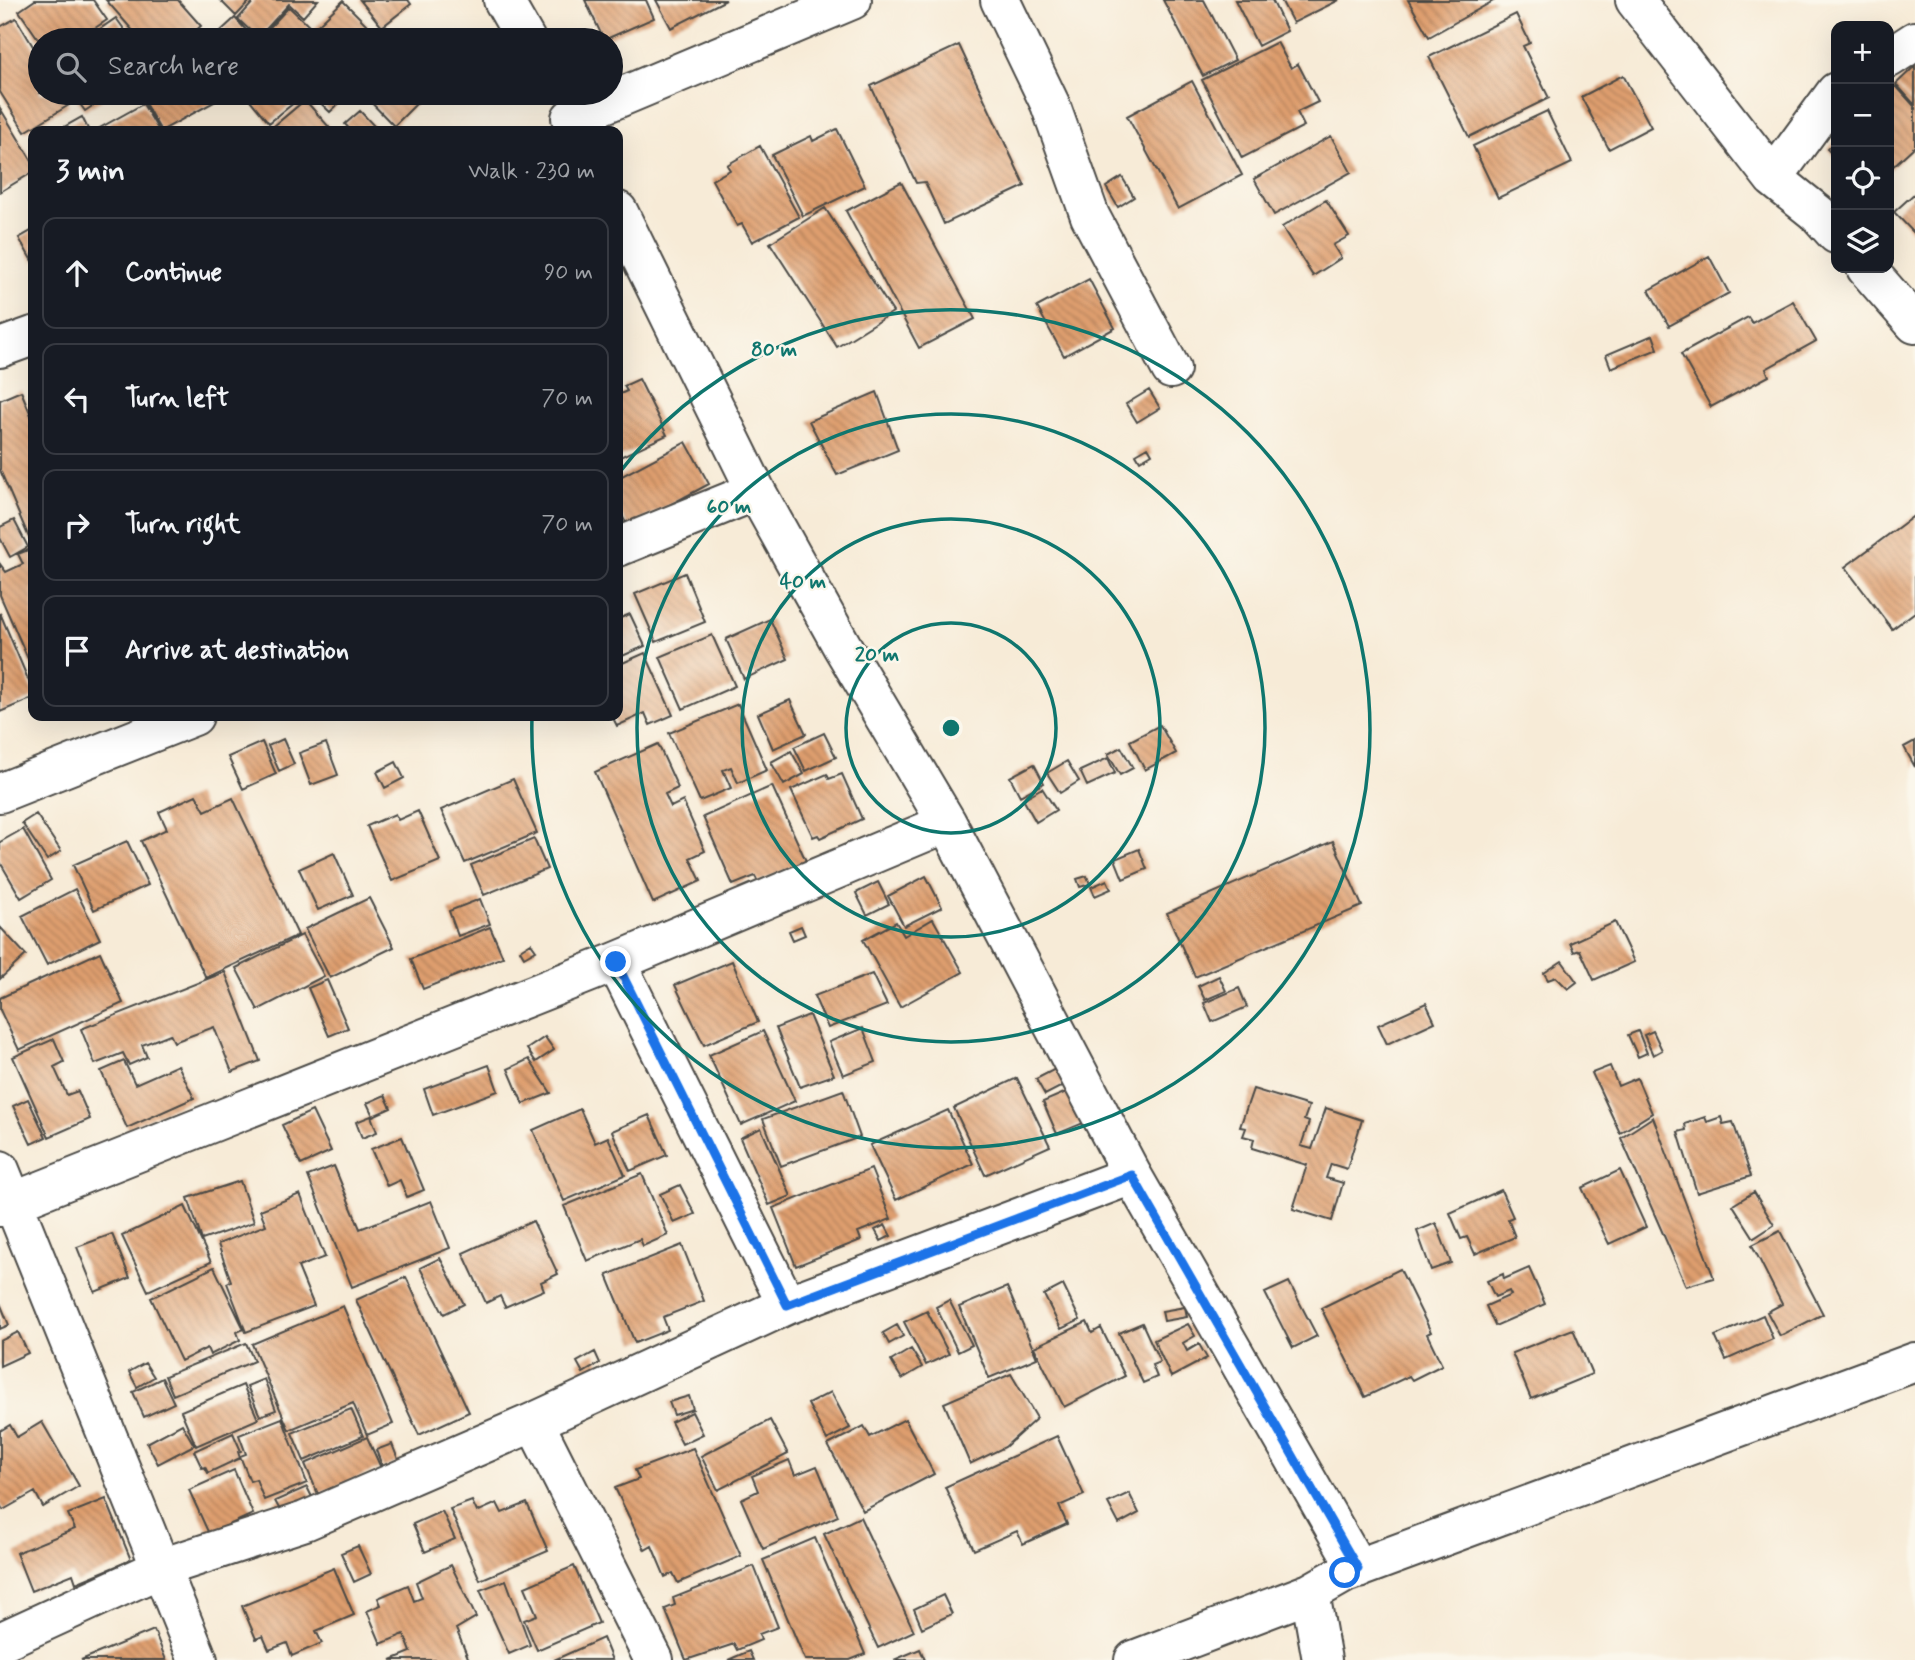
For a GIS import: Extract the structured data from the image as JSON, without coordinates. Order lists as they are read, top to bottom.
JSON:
{
  "page": {
    "map_buttons": ["+", "−"],
    "search": "Search here",
    "heading": ["3 min", "Walk · 230 m"],
    "list": [
      ["Continue", "90 m"],
      ["Turn left", "70 m"],
      ["Turn right", "70 m"],
      "Arrive at destination"
    ]
  },
  "rings": [
    "80 m",
    "60 m",
    "40 m",
    "20 m"
  ]
}
